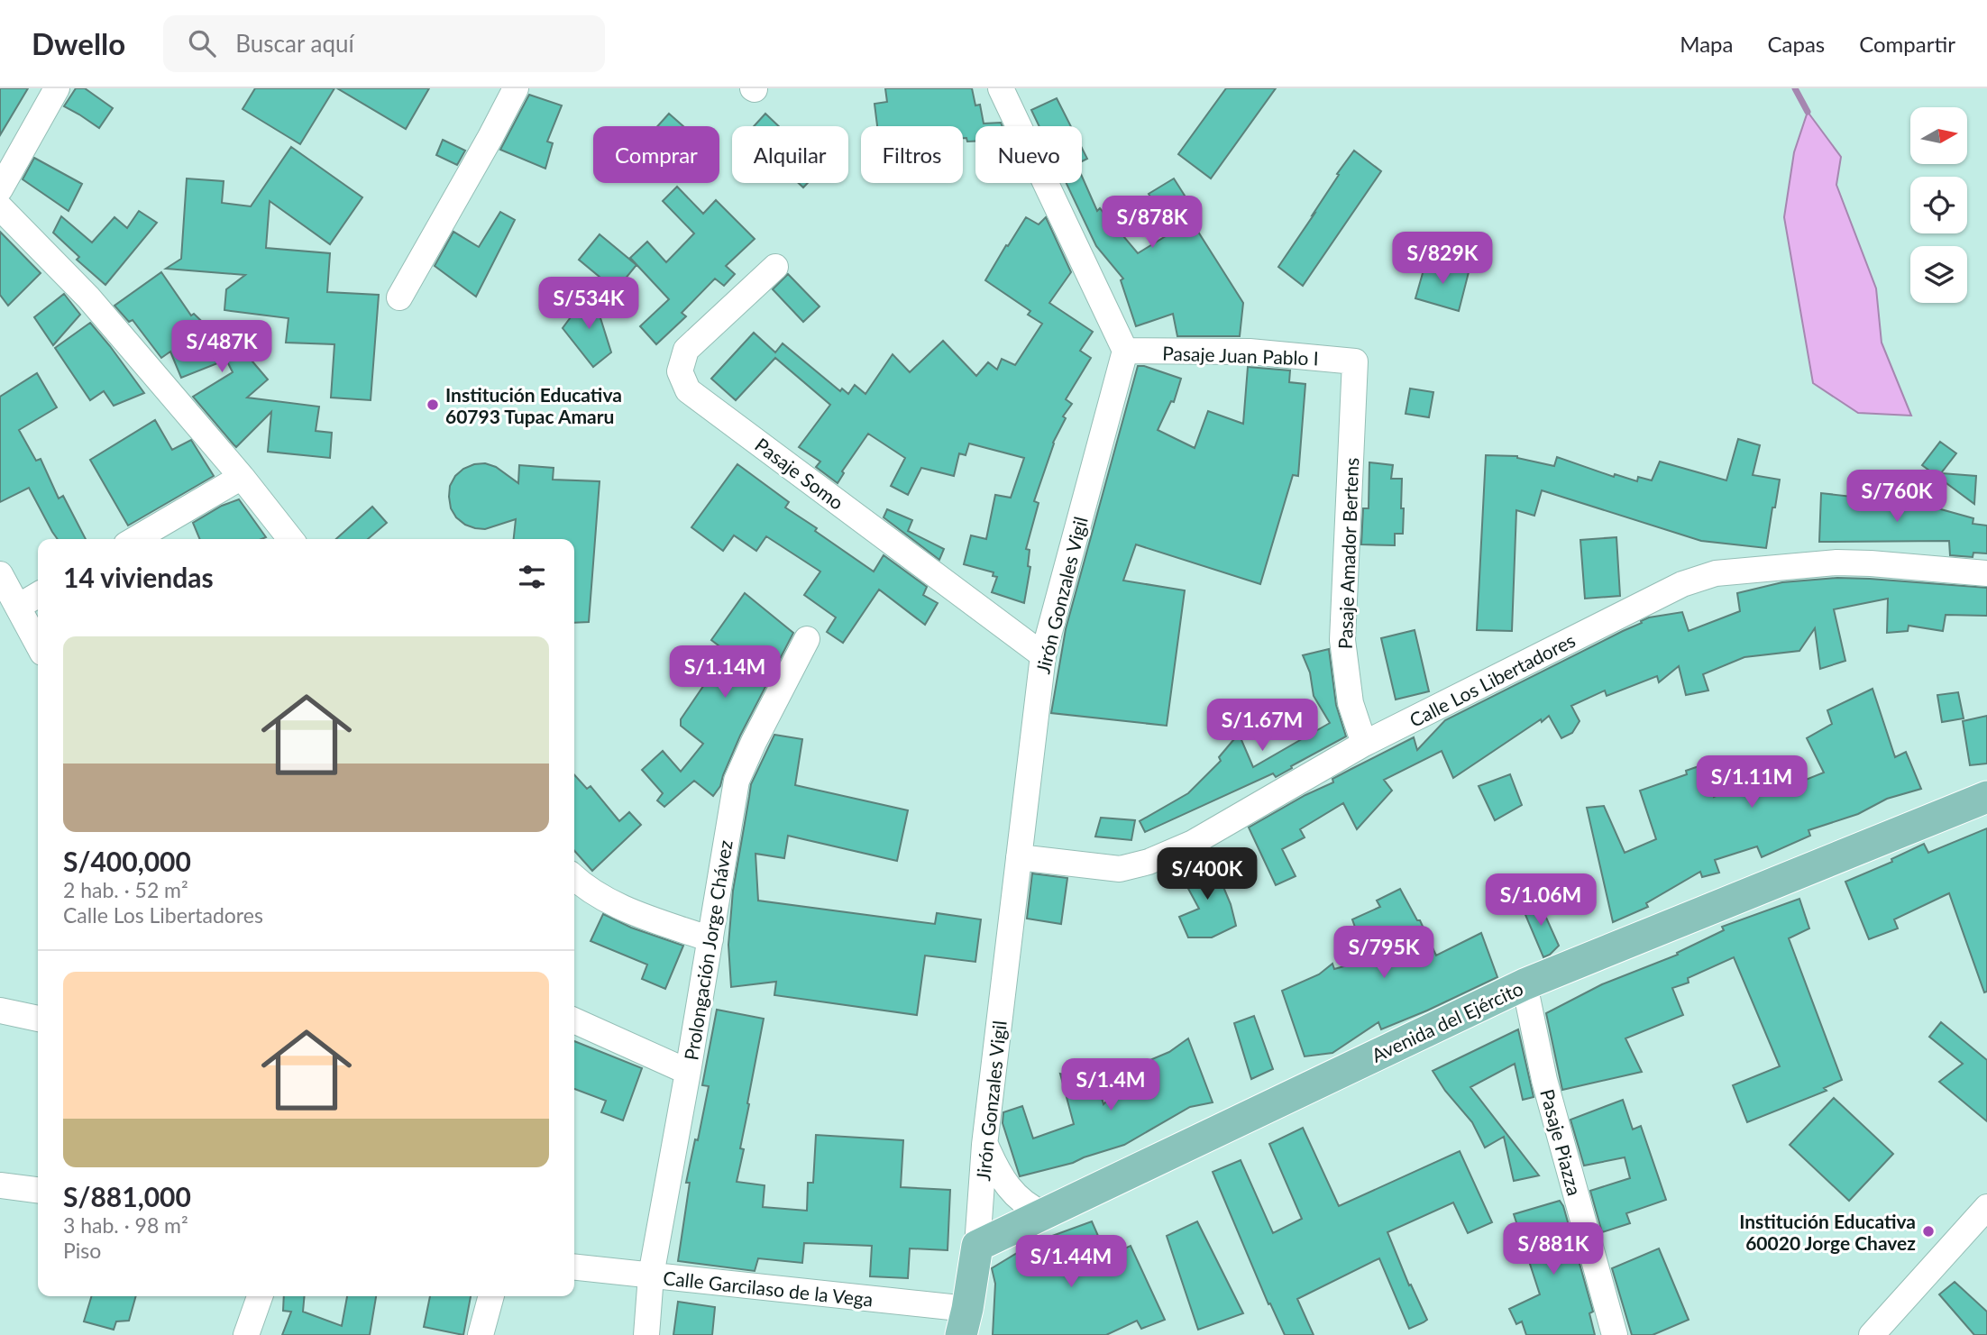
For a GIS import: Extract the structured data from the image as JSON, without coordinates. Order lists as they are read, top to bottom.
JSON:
{
  "streets": {
    "main road": ["Avenida del Ejército"],
    "street": [
      "Pasaje Juan Pablo I",
      "Pasaje Somo",
      "Pasaje Amador Bertens",
      "Jirón Gonzales Vigil",
      "Calle Los Libertadores",
      "Prolongación Jorge Chávez",
      "Pasaje Piazza",
      "Calle Garcilaso de la Vega"
    ]
  },
  "crossings": [
    ["Pasaje Juan Pablo I", "Pasaje Amador Bertens"],
    ["Pasaje Juan Pablo I", "Jirón Gonzales Vigil"],
    ["Pasaje Somo", "Jirón Gonzales Vigil"],
    ["Pasaje Amador Bertens", "Calle Los Libertadores"],
    ["Jirón Gonzales Vigil", "Calle Los Libertadores"],
    ["Jirón Gonzales Vigil", "Avenida del Ejército"],
    ["Prolongación Jorge Chávez", "Calle Garcilaso de la Vega"],
    ["Avenida del Ejército", "Pasaje Piazza"]
  ],
  "places": ["Institución Educativa 60793 Tupac Amaru", "Institución Educativa 60020 Jorge Chavez"],
  "north": "right",
  "page": {
    "header": "Dwello",
    "search": "Buscar aquí",
    "nav": ["Mapa", "Capas", "Compartir"],
    "chip": [
      "Comprar",
      "Alquilar",
      "Filtros",
      "Nuevo"
    ],
    "price": [
      "S/878K",
      "S/829K",
      "S/534K",
      "S/487K",
      "S/760K",
      "S/1.14M",
      "S/1.67M",
      "S/1.11M",
      "S/400K",
      "S/1.06M",
      "S/795K",
      "S/1.4M",
      "S/881K",
      "S/1.44M"
    ],
    "heading": "14 viviendas",
    "list": [
      {
        "name": "S/400,000",
        "note": "2 hab. · 52 m² · Calle Los Libertadores"
      },
      {
        "name": "S/881,000",
        "note": "3 hab. · 98 m² · Piso"
      }
    ]
  }
}
